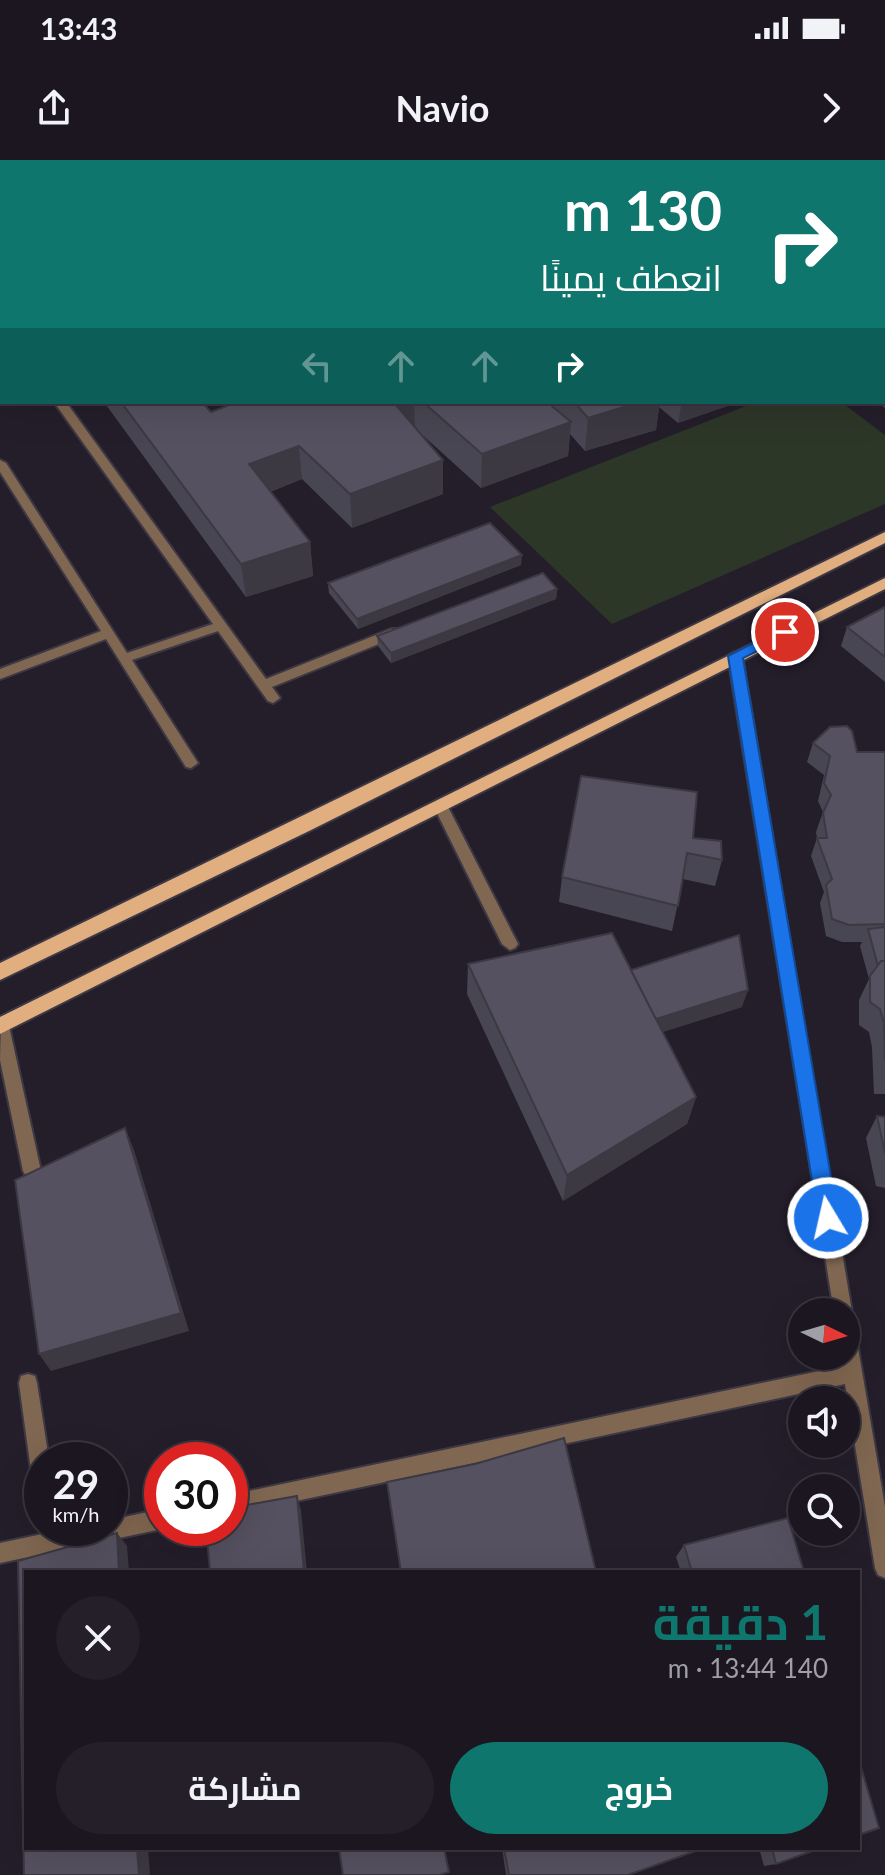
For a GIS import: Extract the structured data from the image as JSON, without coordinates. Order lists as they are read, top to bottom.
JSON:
{
  "north": "right",
  "page": {
    "status": "13:43",
    "header": "Navio",
    "turn": ["130 m", "انعطف يمينًا"],
    "speed": "29 km/h",
    "limit": "30",
    "heading": ["1 دقيقة", "140 m · 13:44"],
    "buttons": ["خروج", "مشاركة"]
  }
}
